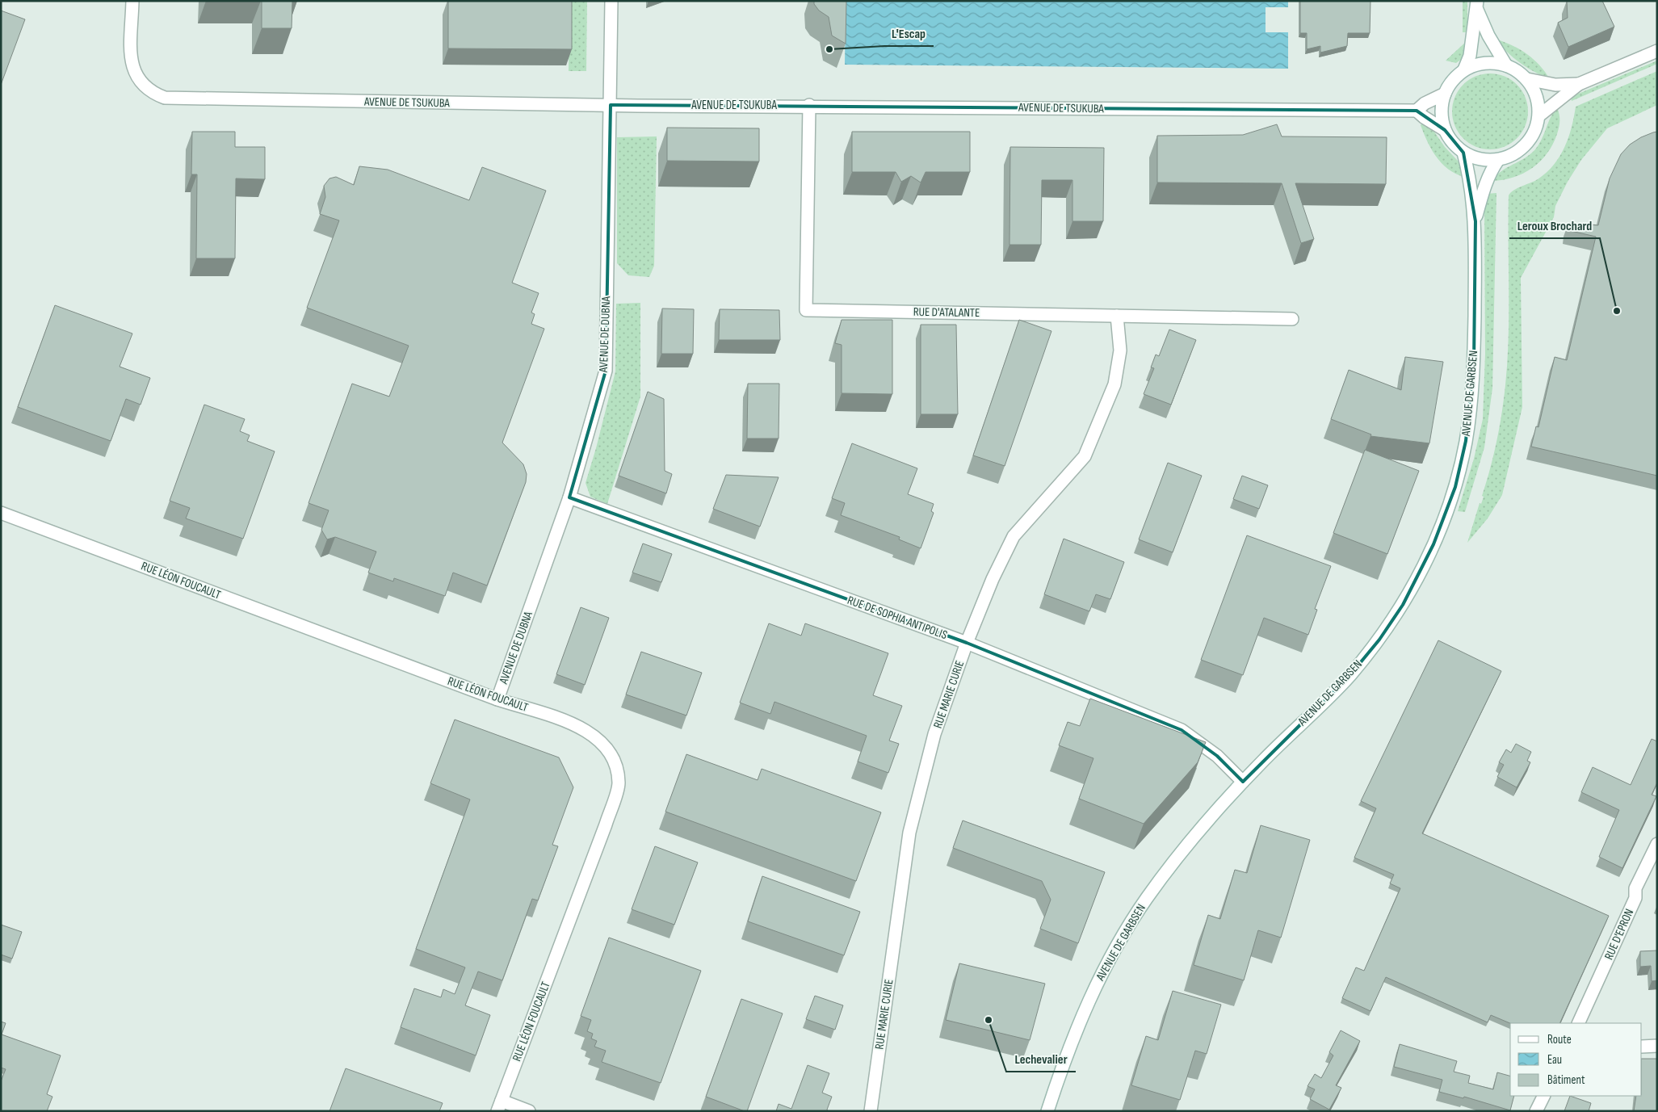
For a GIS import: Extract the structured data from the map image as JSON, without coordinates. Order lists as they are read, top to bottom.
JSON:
{
  "streets": {
    "street": [
      "AVENUE DE TSUKUBA",
      "RUE D'ATALANTE",
      "AVENUE DE DUBNA",
      "AVENUE DE GARBSEN",
      "RUE LÉON FOUCAULT",
      "RUE DE SOPHIA ANTIPOLIS",
      "RUE MARIE CURIE",
      "RUE D'EPRON"
    ]
  },
  "crossings": [
    ["AVENUE DE TSUKUBA", "RUE D'ATALANTE"],
    ["AVENUE DE TSUKUBA", "AVENUE DE DUBNA"],
    ["RUE D'ATALANTE", "RUE MARIE CURIE"],
    ["AVENUE DE DUBNA", "RUE LÉON FOUCAULT"],
    ["AVENUE DE DUBNA", "RUE DE SOPHIA ANTIPOLIS"],
    ["AVENUE DE GARBSEN", "RUE DE SOPHIA ANTIPOLIS"],
    ["RUE DE SOPHIA ANTIPOLIS", "RUE MARIE CURIE"]
  ],
  "places": ["L'Escap", "Leroux Brochard", "Lechevalier"],
  "legend": ["Route", "Eau", "Bâtiment"]
}
